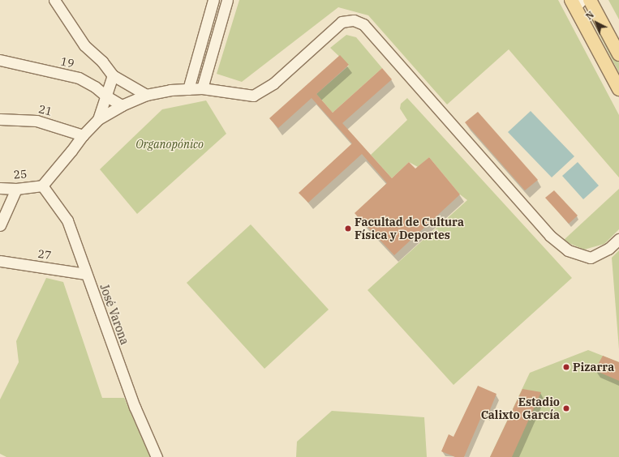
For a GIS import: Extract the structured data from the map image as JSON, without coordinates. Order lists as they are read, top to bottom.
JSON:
{
  "streets": {
    "street": [
      "19",
      "21",
      "25",
      "27",
      "José Varona"
    ]
  },
  "crossings": [
    ["25", "José Varona"],
    ["27", "José Varona"]
  ],
  "parks": ["Organopónico"],
  "places": ["Facultad de Cultura Física y Deportes", "Pizarra", "Estadio Calixto García"],
  "north": "top left"
}
